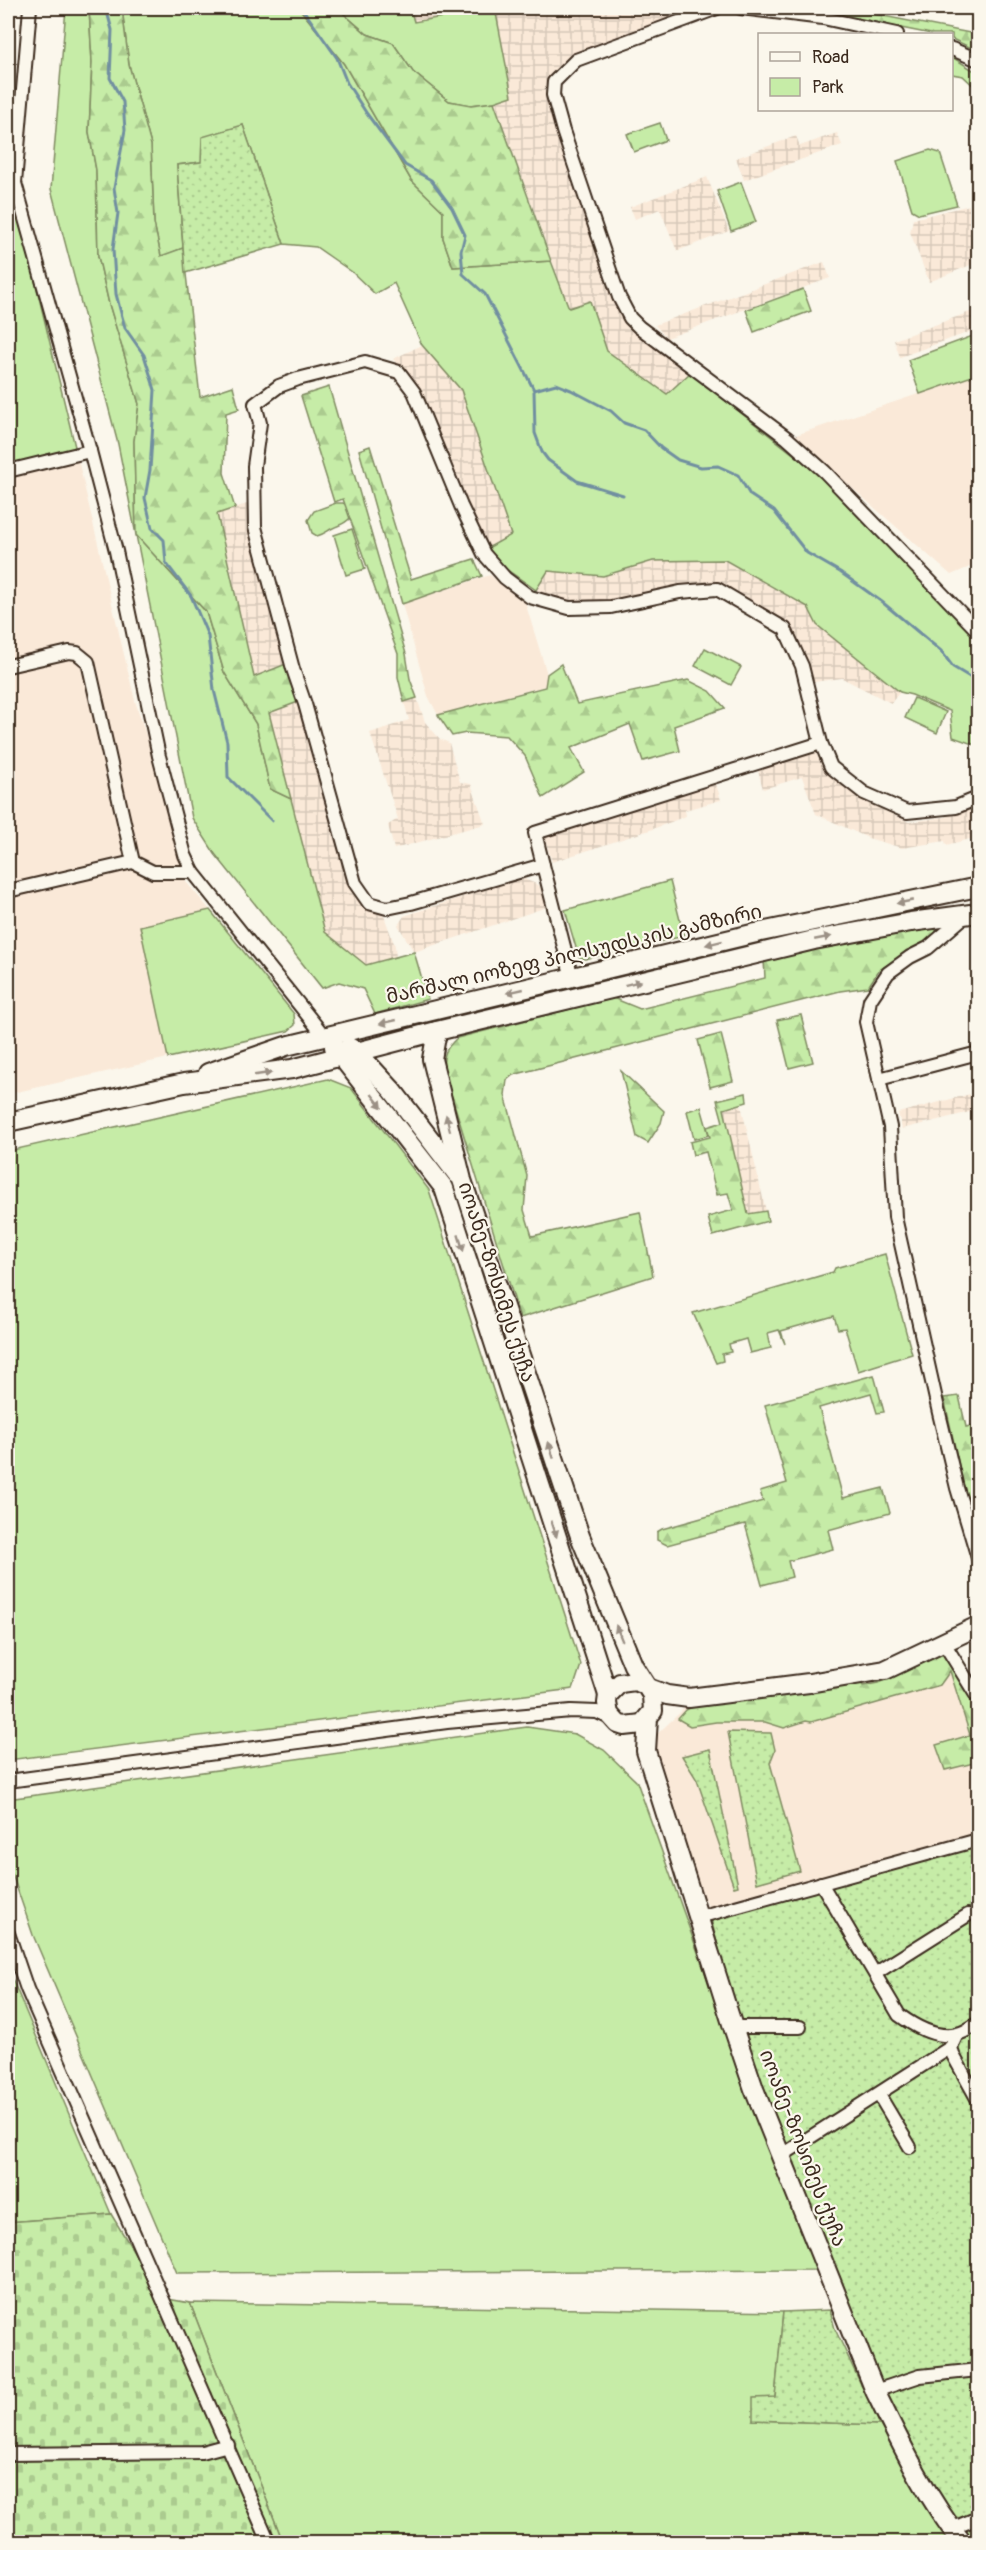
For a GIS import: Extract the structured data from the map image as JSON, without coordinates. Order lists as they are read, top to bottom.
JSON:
{
  "streets": {
    "street": ["მარშალ იოზეფ პილსუდსკის გამზირი", "იოანე-ზოსიმეს ქუჩა"]
  },
  "crossings": [
    ["მარშალ იოზეფ პილსუდსკის გამზირი", "იოანე-ზოსიმეს ქუჩა"]
  ],
  "legend": ["Road", "Park"]
}
